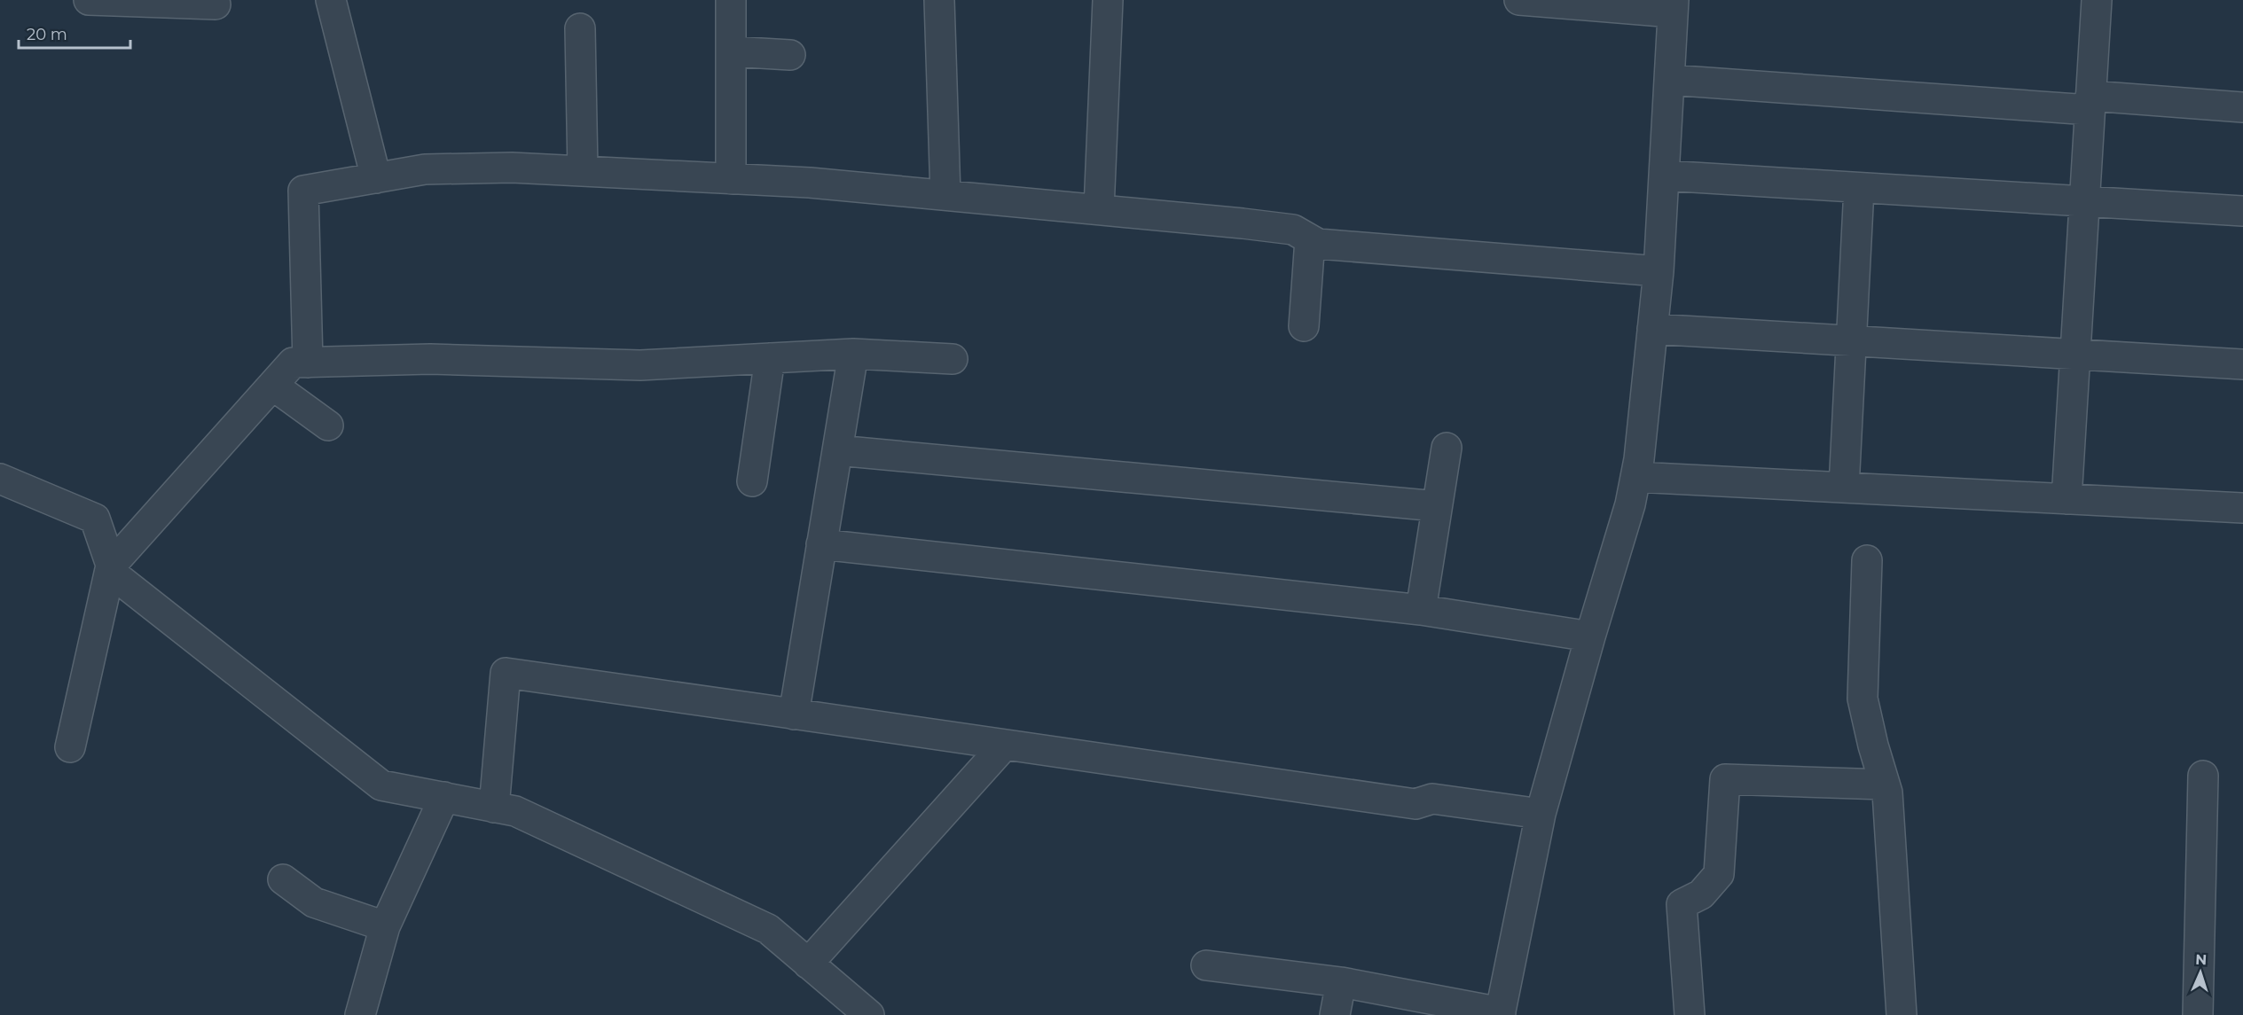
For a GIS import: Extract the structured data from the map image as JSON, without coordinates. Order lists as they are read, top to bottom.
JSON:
{
  "scale_bar": "20 m",
  "north": "top"
}
